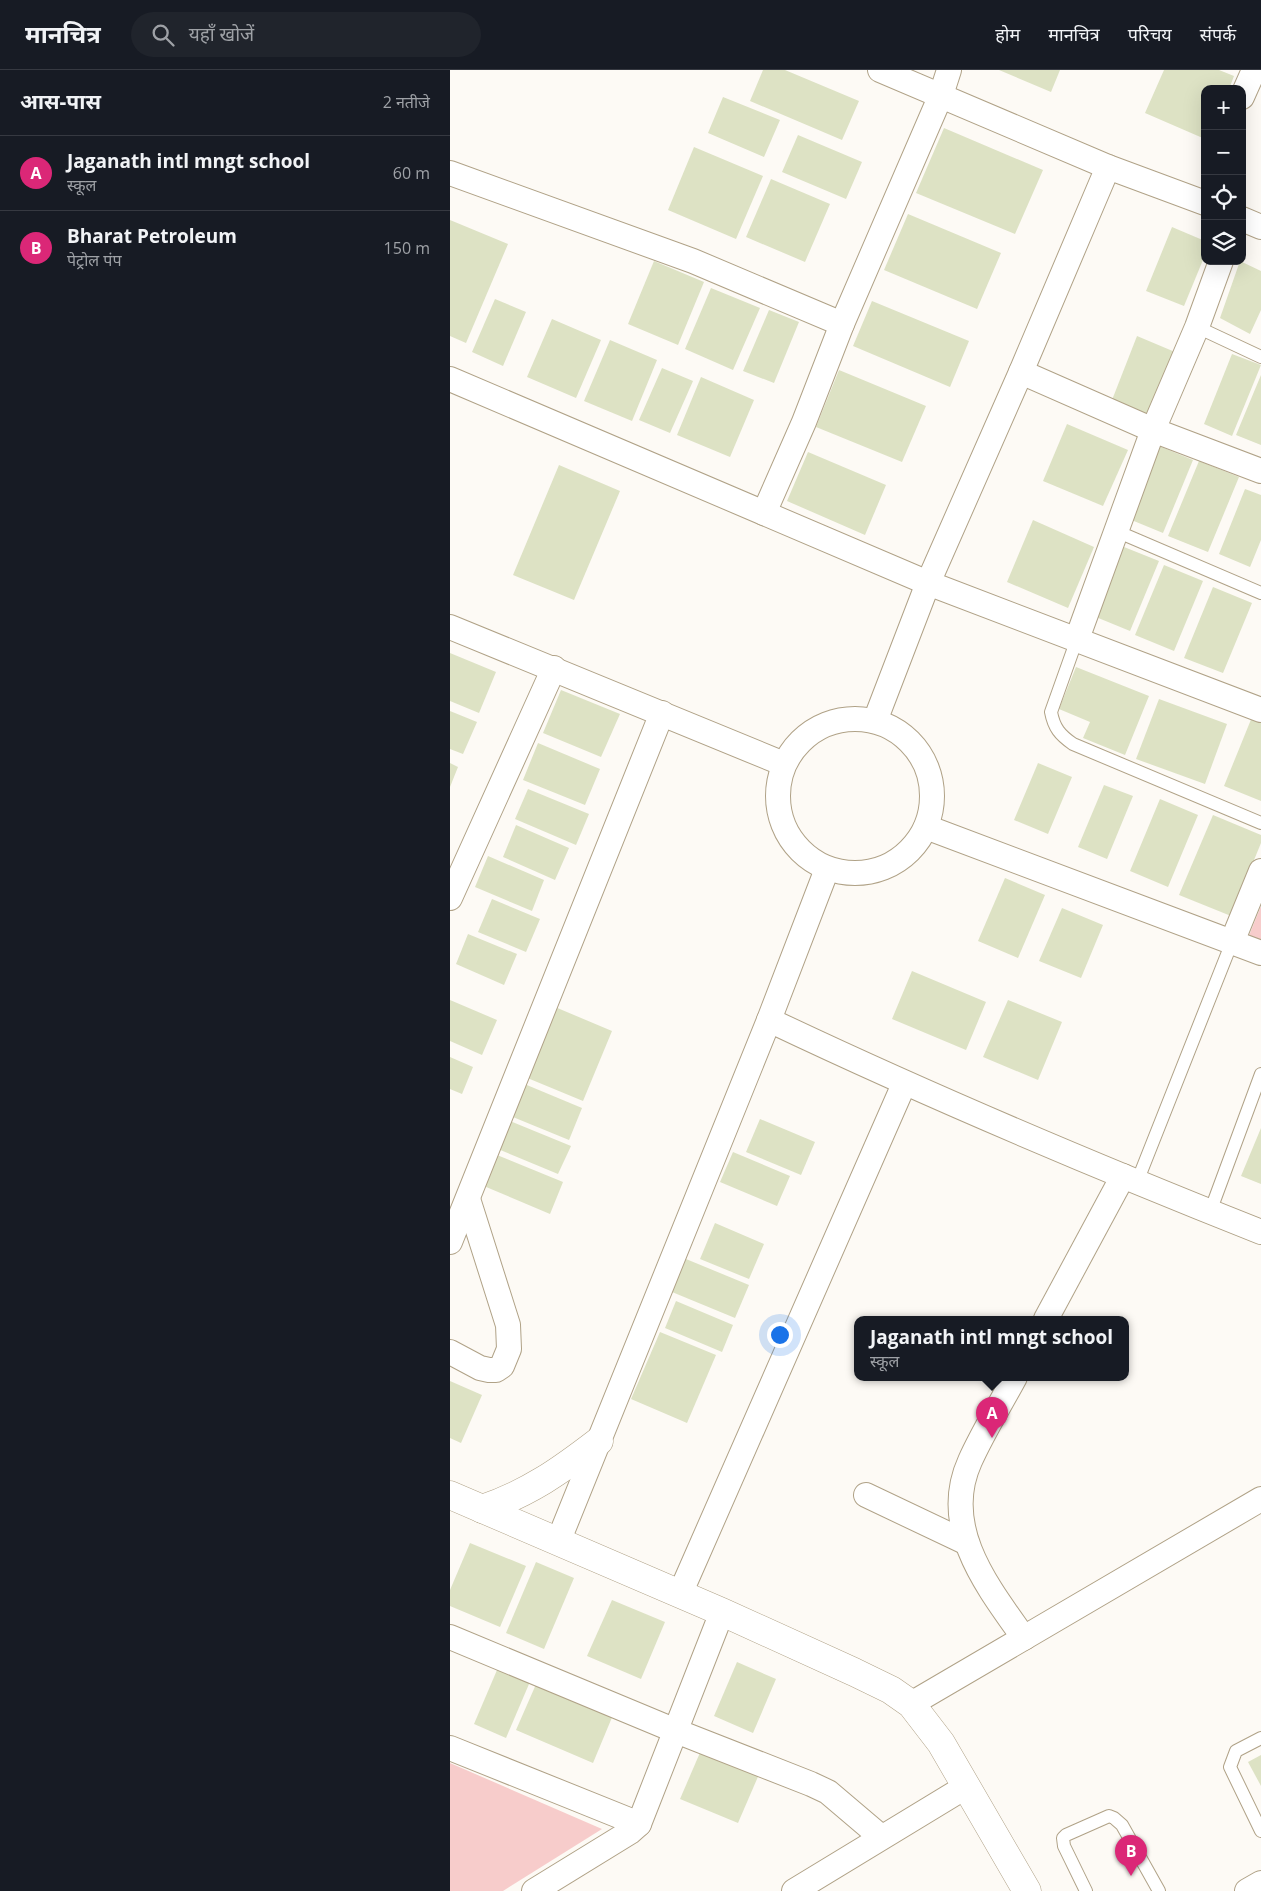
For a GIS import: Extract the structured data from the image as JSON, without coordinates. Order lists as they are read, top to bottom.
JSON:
{
  "page": {
    "header": "मानचित्र",
    "search": "यहाँ खोजें",
    "nav": [
      "होम",
      "मानचित्र",
      "परिचय",
      "संपर्क"
    ],
    "heading": ["आस-पास", "2 नतीजे"],
    "map_buttons": ["+", "−"],
    "list": [
      {
        "mark": "A",
        "name": "Jaganath intl mngt school",
        "note": "स्कूल",
        "value": "60 m"
      },
      {
        "mark": "B",
        "name": "Bharat Petroleum",
        "note": "पेट्रोल पंप",
        "value": "150 m"
      }
    ],
    "popup": ["Jaganath intl mngt school", "स्कूल"],
    "pins": ["A", "B"]
  }
}
